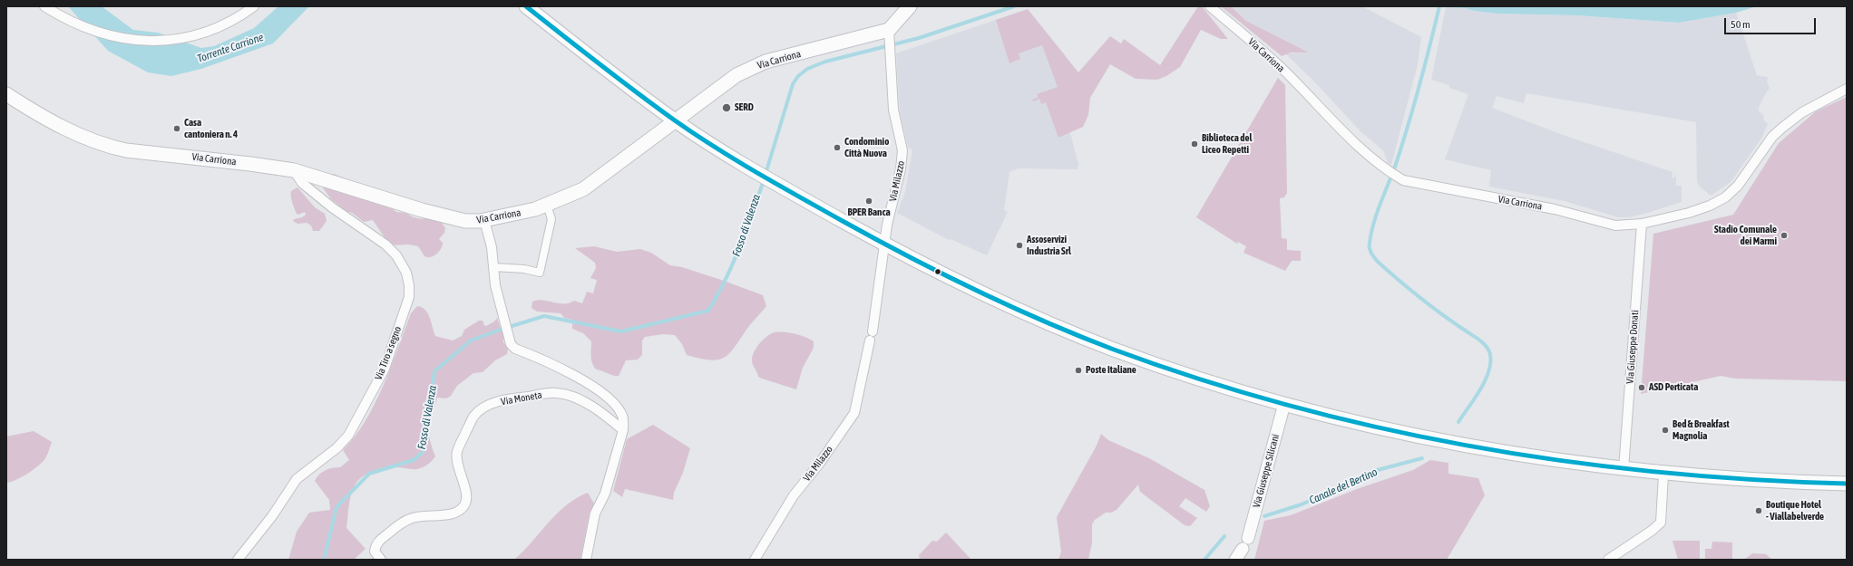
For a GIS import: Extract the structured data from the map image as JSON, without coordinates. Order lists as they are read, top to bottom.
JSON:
{
  "streets": {
    "main road": ["Via Carriona"],
    "street": [
      "Via Milazzo",
      "Via Giuseppe Donati",
      "Via Tiro a segno",
      "Via Moneta",
      "Via Giuseppe Silicani"
    ]
  },
  "crossings": [
    ["Via Carriona", "Via Milazzo"],
    ["Via Carriona", "Via Giuseppe Donati"],
    ["Via Carriona", "Via Tiro a segno"]
  ],
  "water": ["Torrente Carrione", "Fosso di Valenza", "Canale del Bertino"],
  "places": [
    "SERD",
    "Casa cantoniera n. 4",
    "Biblioteca del Liceo Repetti",
    "Condominio Città Nuova",
    "BPER Banca",
    "Stadio Comunale dei Marmi",
    "Assoservizi Industria Srl",
    "Poste Italiane",
    "ASD Perticata",
    "Bed & Breakfast Magnolia",
    "Boutique Hotel - Viallabelverde"
  ],
  "scale_bar": "50 m"
}
